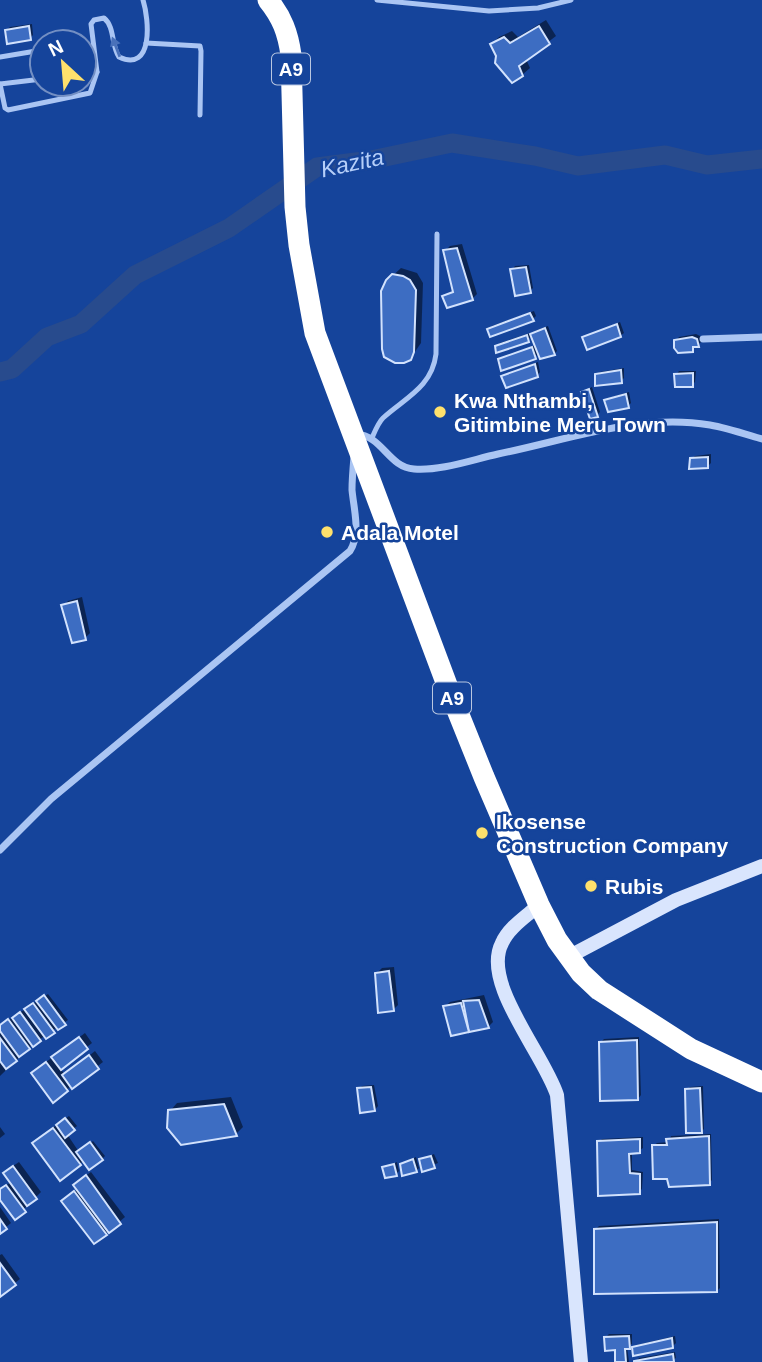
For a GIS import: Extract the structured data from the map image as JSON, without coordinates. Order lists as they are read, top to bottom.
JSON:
{
  "streets": {
    "highway": ["A9"]
  },
  "water": ["Kazita"],
  "places": [
    "Kwa Nthambi, Gitimbine Meru Town",
    "Adala Motel",
    "Ikosense Construction Company",
    "Rubis"
  ],
  "north": "top left"
}
